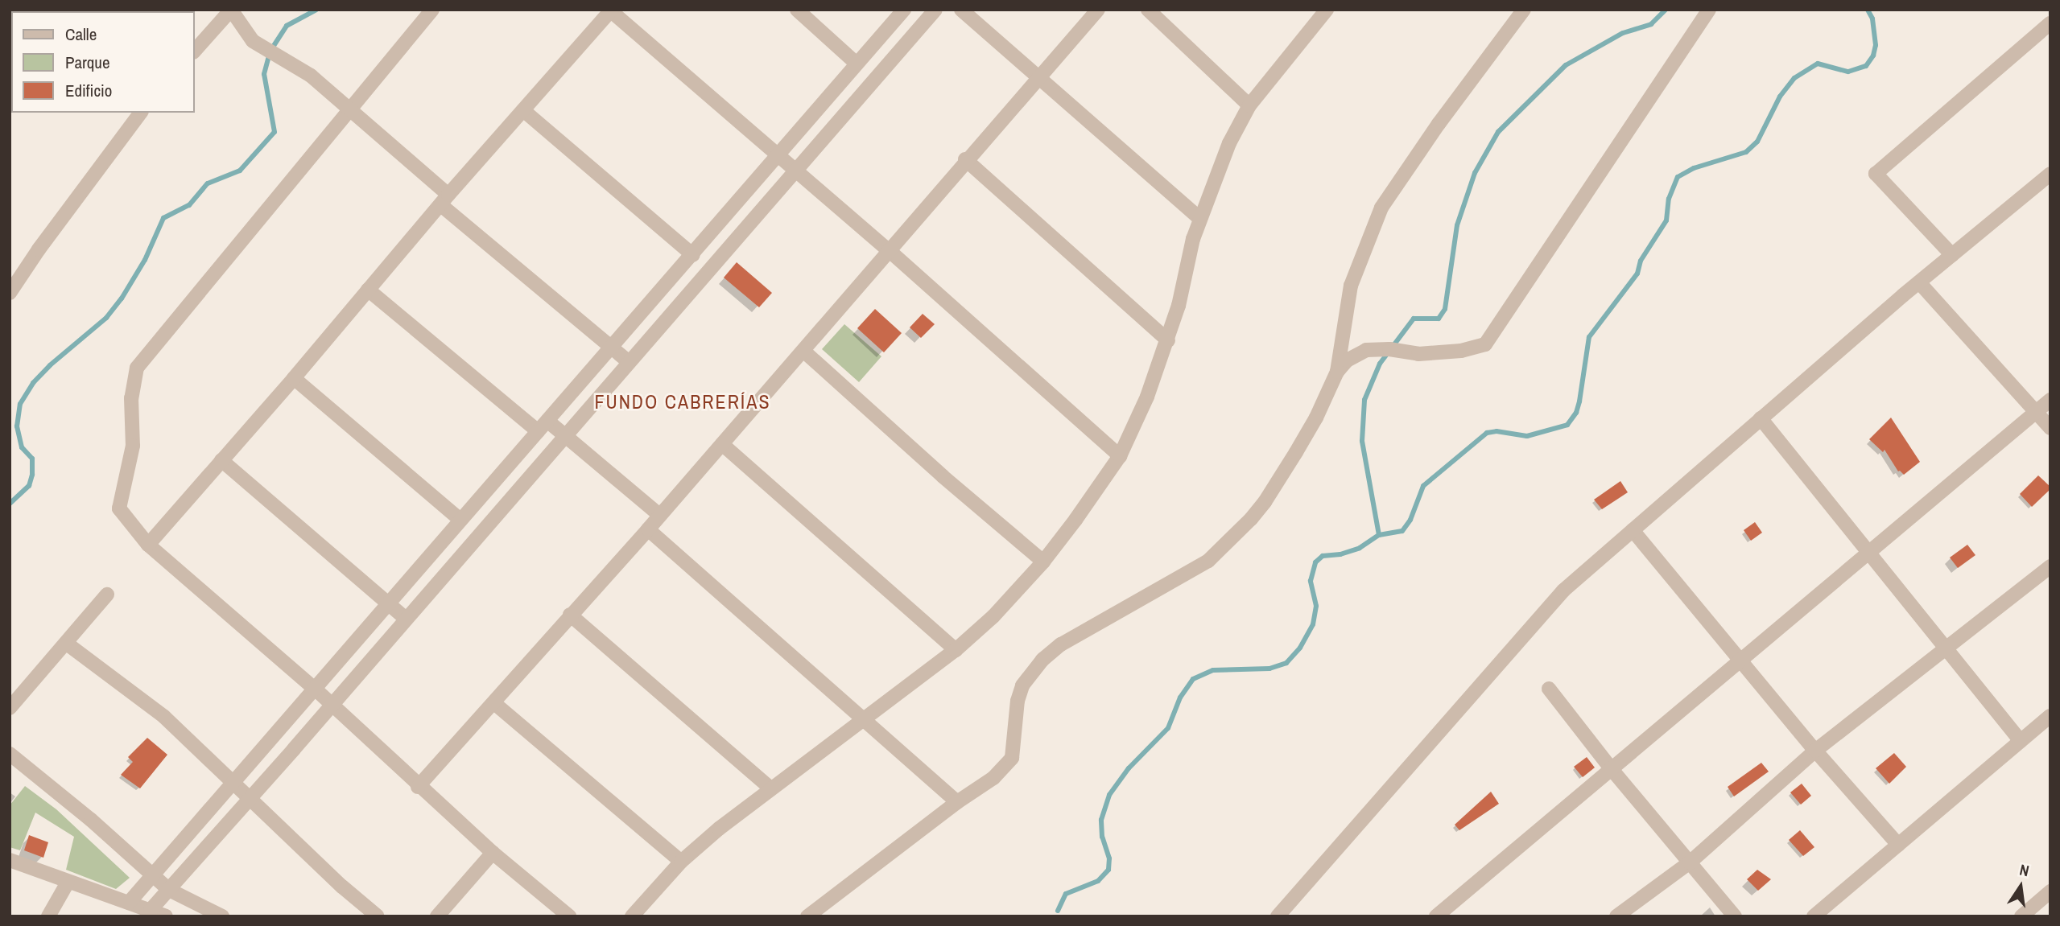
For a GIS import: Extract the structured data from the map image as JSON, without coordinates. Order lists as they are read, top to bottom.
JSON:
{
  "districts": ["FUNDO CABRERÍAS"],
  "legend": ["Calle", "Parque", "Edificio"],
  "north": "top"
}
